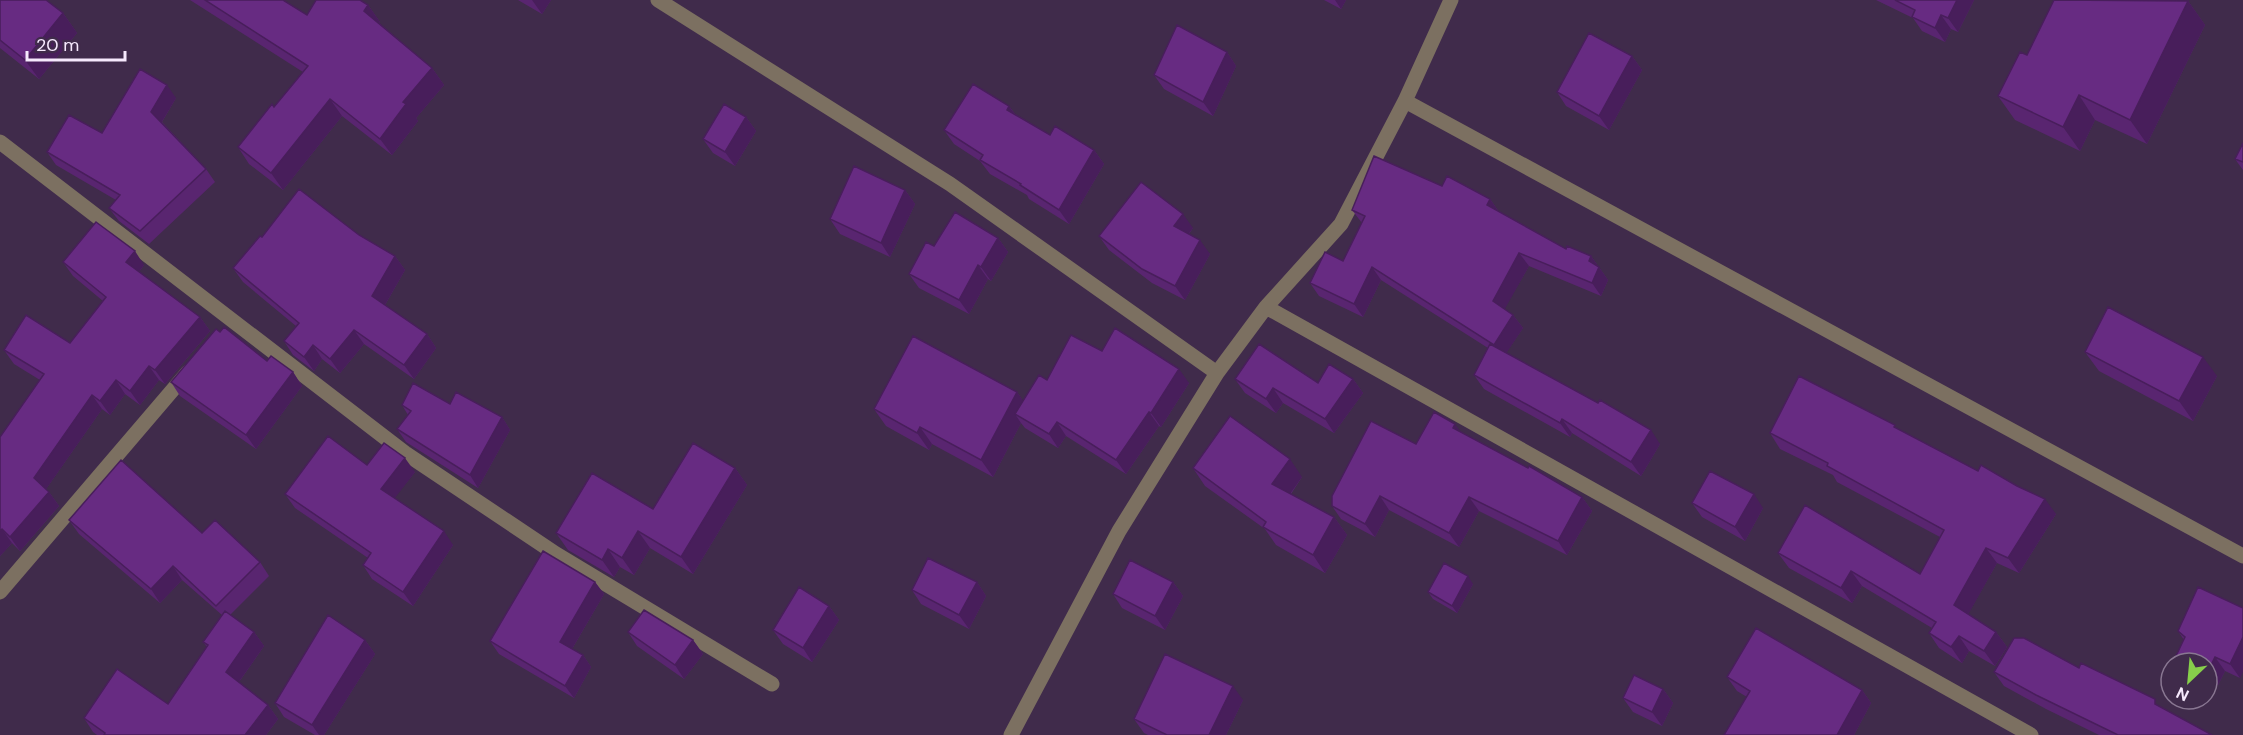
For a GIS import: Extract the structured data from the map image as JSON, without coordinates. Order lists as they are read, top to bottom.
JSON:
{
  "scale_bar": "20 m",
  "north": "bottom left"
}
